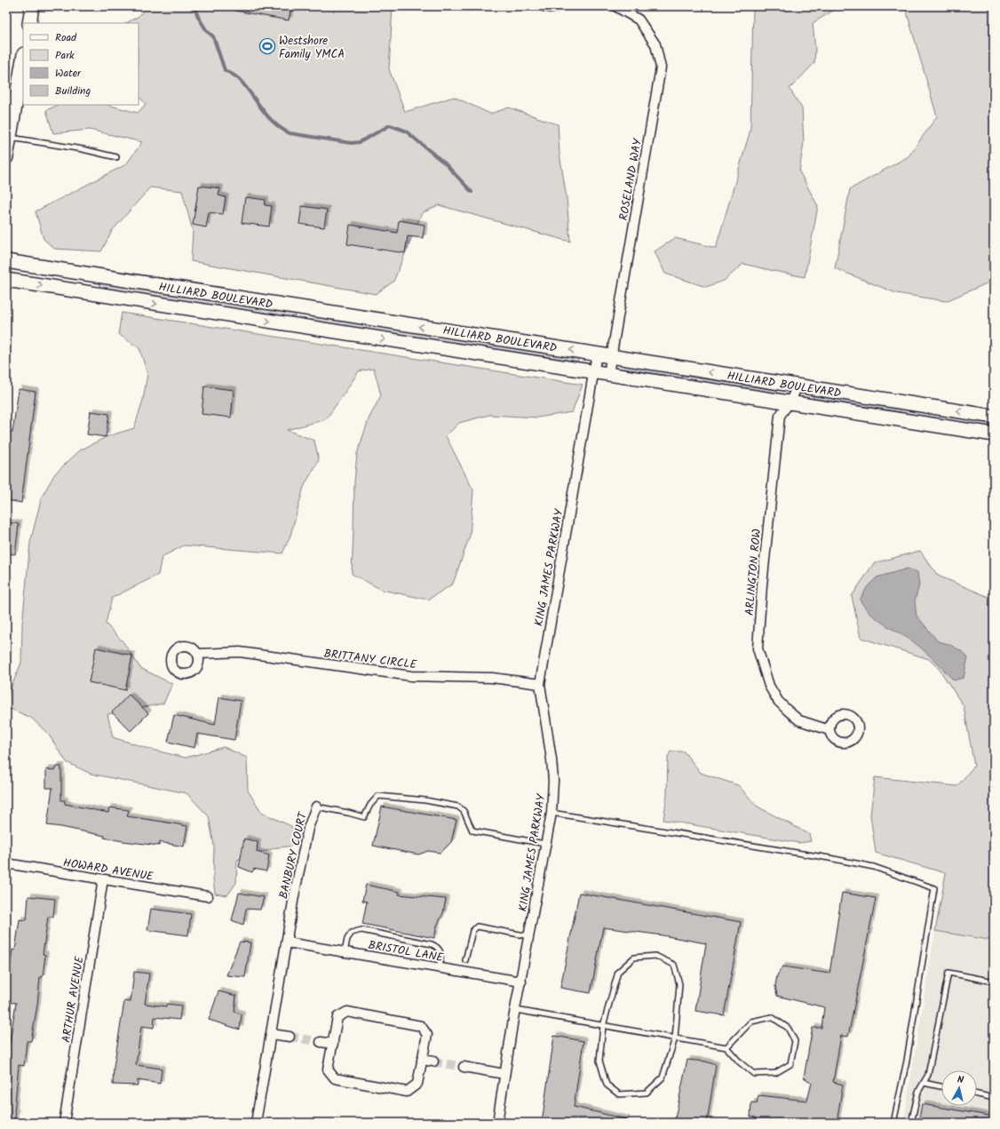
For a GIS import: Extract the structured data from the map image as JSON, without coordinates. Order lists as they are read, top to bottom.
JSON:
{
  "streets": {
    "main road": ["HILLIARD BOULEVARD"],
    "street": [
      "ROSELAND WAY",
      "KING JAMES PARKWAY",
      "ARLINGTON ROW",
      "BRITTANY CIRCLE",
      "BANBURY COURT",
      "HOWARD AVENUE",
      "BRISTOL LANE",
      "ARTHUR AVENUE"
    ]
  },
  "crossings": [
    ["ROSELAND WAY", "HILLIARD BOULEVARD"],
    ["HILLIARD BOULEVARD", "KING JAMES PARKWAY"],
    ["HILLIARD BOULEVARD", "ARLINGTON ROW"],
    ["KING JAMES PARKWAY", "BRITTANY CIRCLE"],
    ["KING JAMES PARKWAY", "BANBURY COURT"],
    ["KING JAMES PARKWAY", "BRISTOL LANE"],
    ["BANBURY COURT", "BRISTOL LANE"],
    ["HOWARD AVENUE", "ARTHUR AVENUE"]
  ],
  "places": {
    "sports": ["Westshore Family YMCA"]
  },
  "legend": [
    "Road",
    "Park",
    "Water",
    "Building"
  ],
  "north": "top"
}
